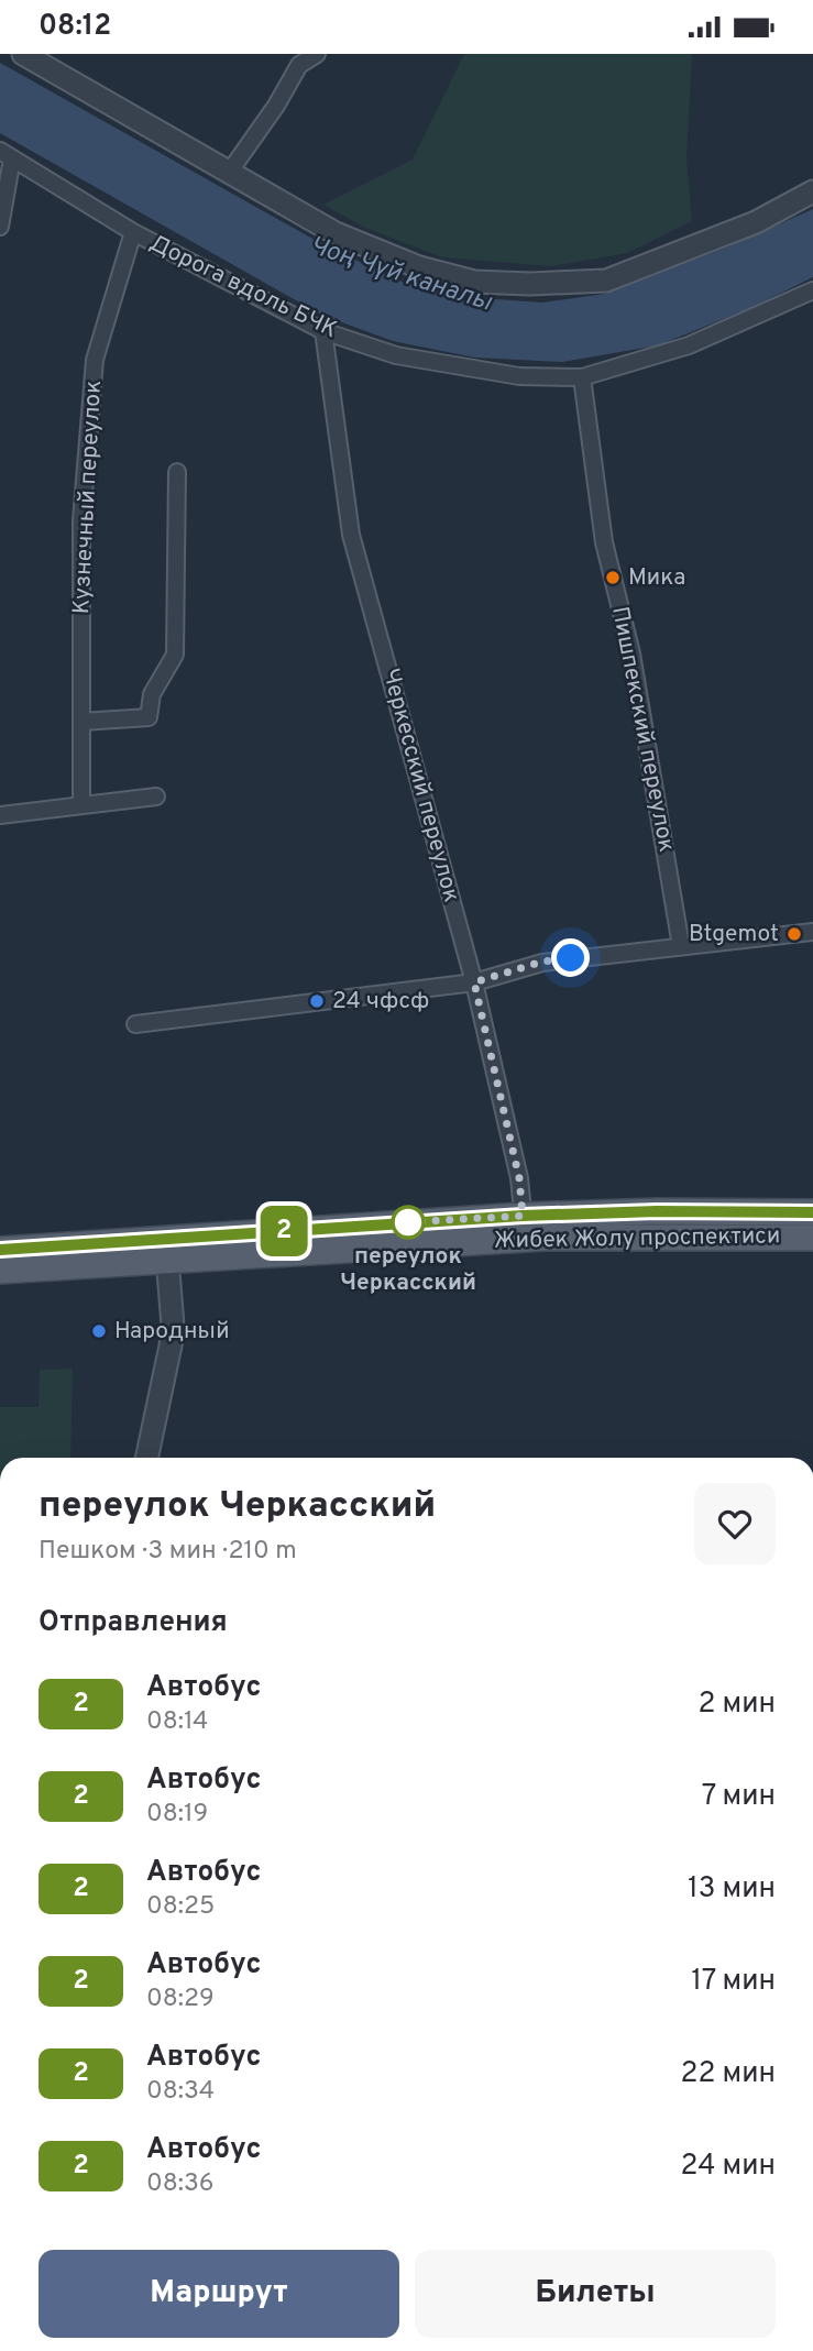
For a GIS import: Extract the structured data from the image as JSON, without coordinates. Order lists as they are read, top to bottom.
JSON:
{
  "streets": {
    "main road": ["Жибек Жолу проспектиси"],
    "street": [
      "Дорога вдоль БЧК",
      "Кузнечный переулок",
      "Пишпекский переулок",
      "Черкесский переулок"
    ]
  },
  "crossings": [
    ["Дорога вдоль БЧК", "Кузнечный переулок"],
    ["Дорога вдоль БЧК", "Пишпекский переулок"],
    ["Дорога вдоль БЧК", "Черкесский переулок"],
    ["Черкесский переулок", "Жибек Жолу проспектиси"]
  ],
  "water": ["Чоң Чүй каналы"],
  "places": [
    "Мика",
    "Btgemot",
    "24 чфсф",
    "переулок Черкасский",
    "Народный"
  ],
  "lines": ["bus line 2"],
  "page": {
    "status": "08:12",
    "on_map": "2",
    "heading": [
      ["переулок Черкасский", "Пешком · 3 мин · 210 m"],
      "Отправления"
    ],
    "list": [
      {
        "mark": "2",
        "name": "Автобус",
        "note": "08:14",
        "value": "2 мин"
      },
      {
        "mark": "2",
        "name": "Автобус",
        "note": "08:19",
        "value": "7 мин"
      },
      {
        "mark": "2",
        "name": "Автобус",
        "note": "08:25",
        "value": "13 мин"
      },
      {
        "mark": "2",
        "name": "Автобус",
        "note": "08:29",
        "value": "17 мин"
      },
      {
        "mark": "2",
        "name": "Автобус",
        "note": "08:34",
        "value": "22 мин"
      },
      {
        "mark": "2",
        "name": "Автобус",
        "note": "08:36",
        "value": "24 мин"
      }
    ],
    "buttons": ["Маршрут", "Билеты"]
  }
}
